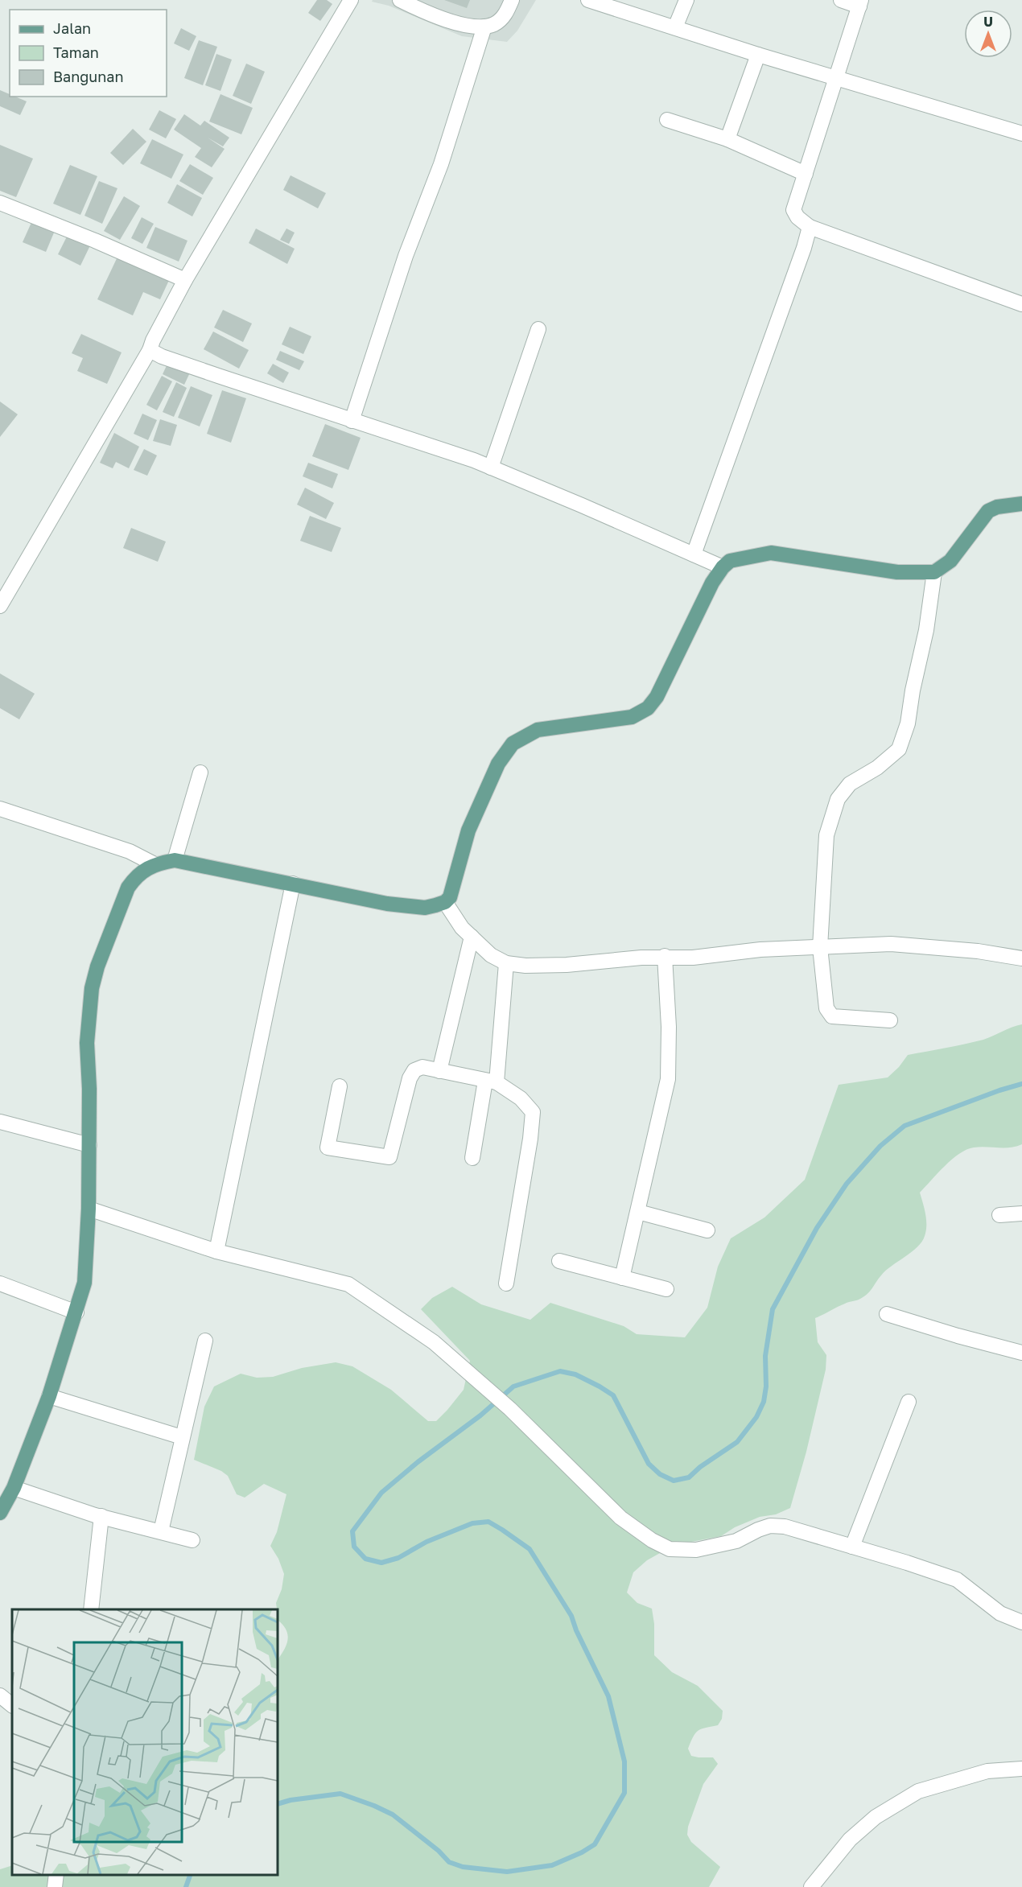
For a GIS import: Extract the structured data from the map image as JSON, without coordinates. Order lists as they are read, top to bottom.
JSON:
{
  "legend": ["Jalan", "Taman", "Bangunan"],
  "north": "top"
}
